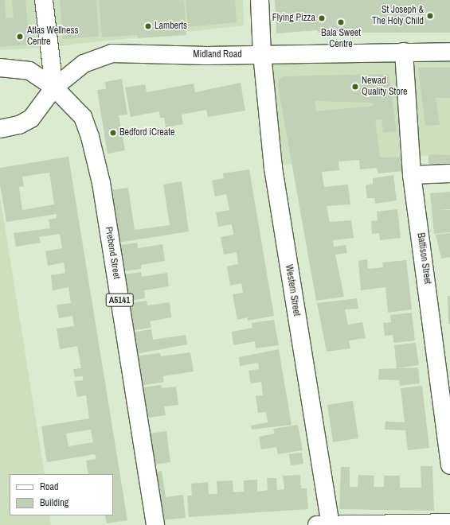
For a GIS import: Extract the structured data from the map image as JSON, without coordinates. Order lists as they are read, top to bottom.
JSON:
{
  "streets": {
    "street": [
      "Midland Road",
      "Prebend Street",
      "Battison Street",
      "Western Street",
      "A5141"
    ]
  },
  "crossings": [
    ["Midland Road", "Prebend Street"],
    ["Midland Road", "Battison Street"],
    ["Midland Road", "Western Street"],
    ["Midland Road", "A5141"],
    ["Prebend Street", "A5141"]
  ],
  "places": [
    "St Joseph & The Holy Child",
    "Flying Pizza",
    "Bala Sweet Centre",
    "Lamberts",
    "Atlas Wellness Centre",
    "Newad Quality Store",
    "Bedford iCreate"
  ],
  "legend": ["Road", "Building"]
}
